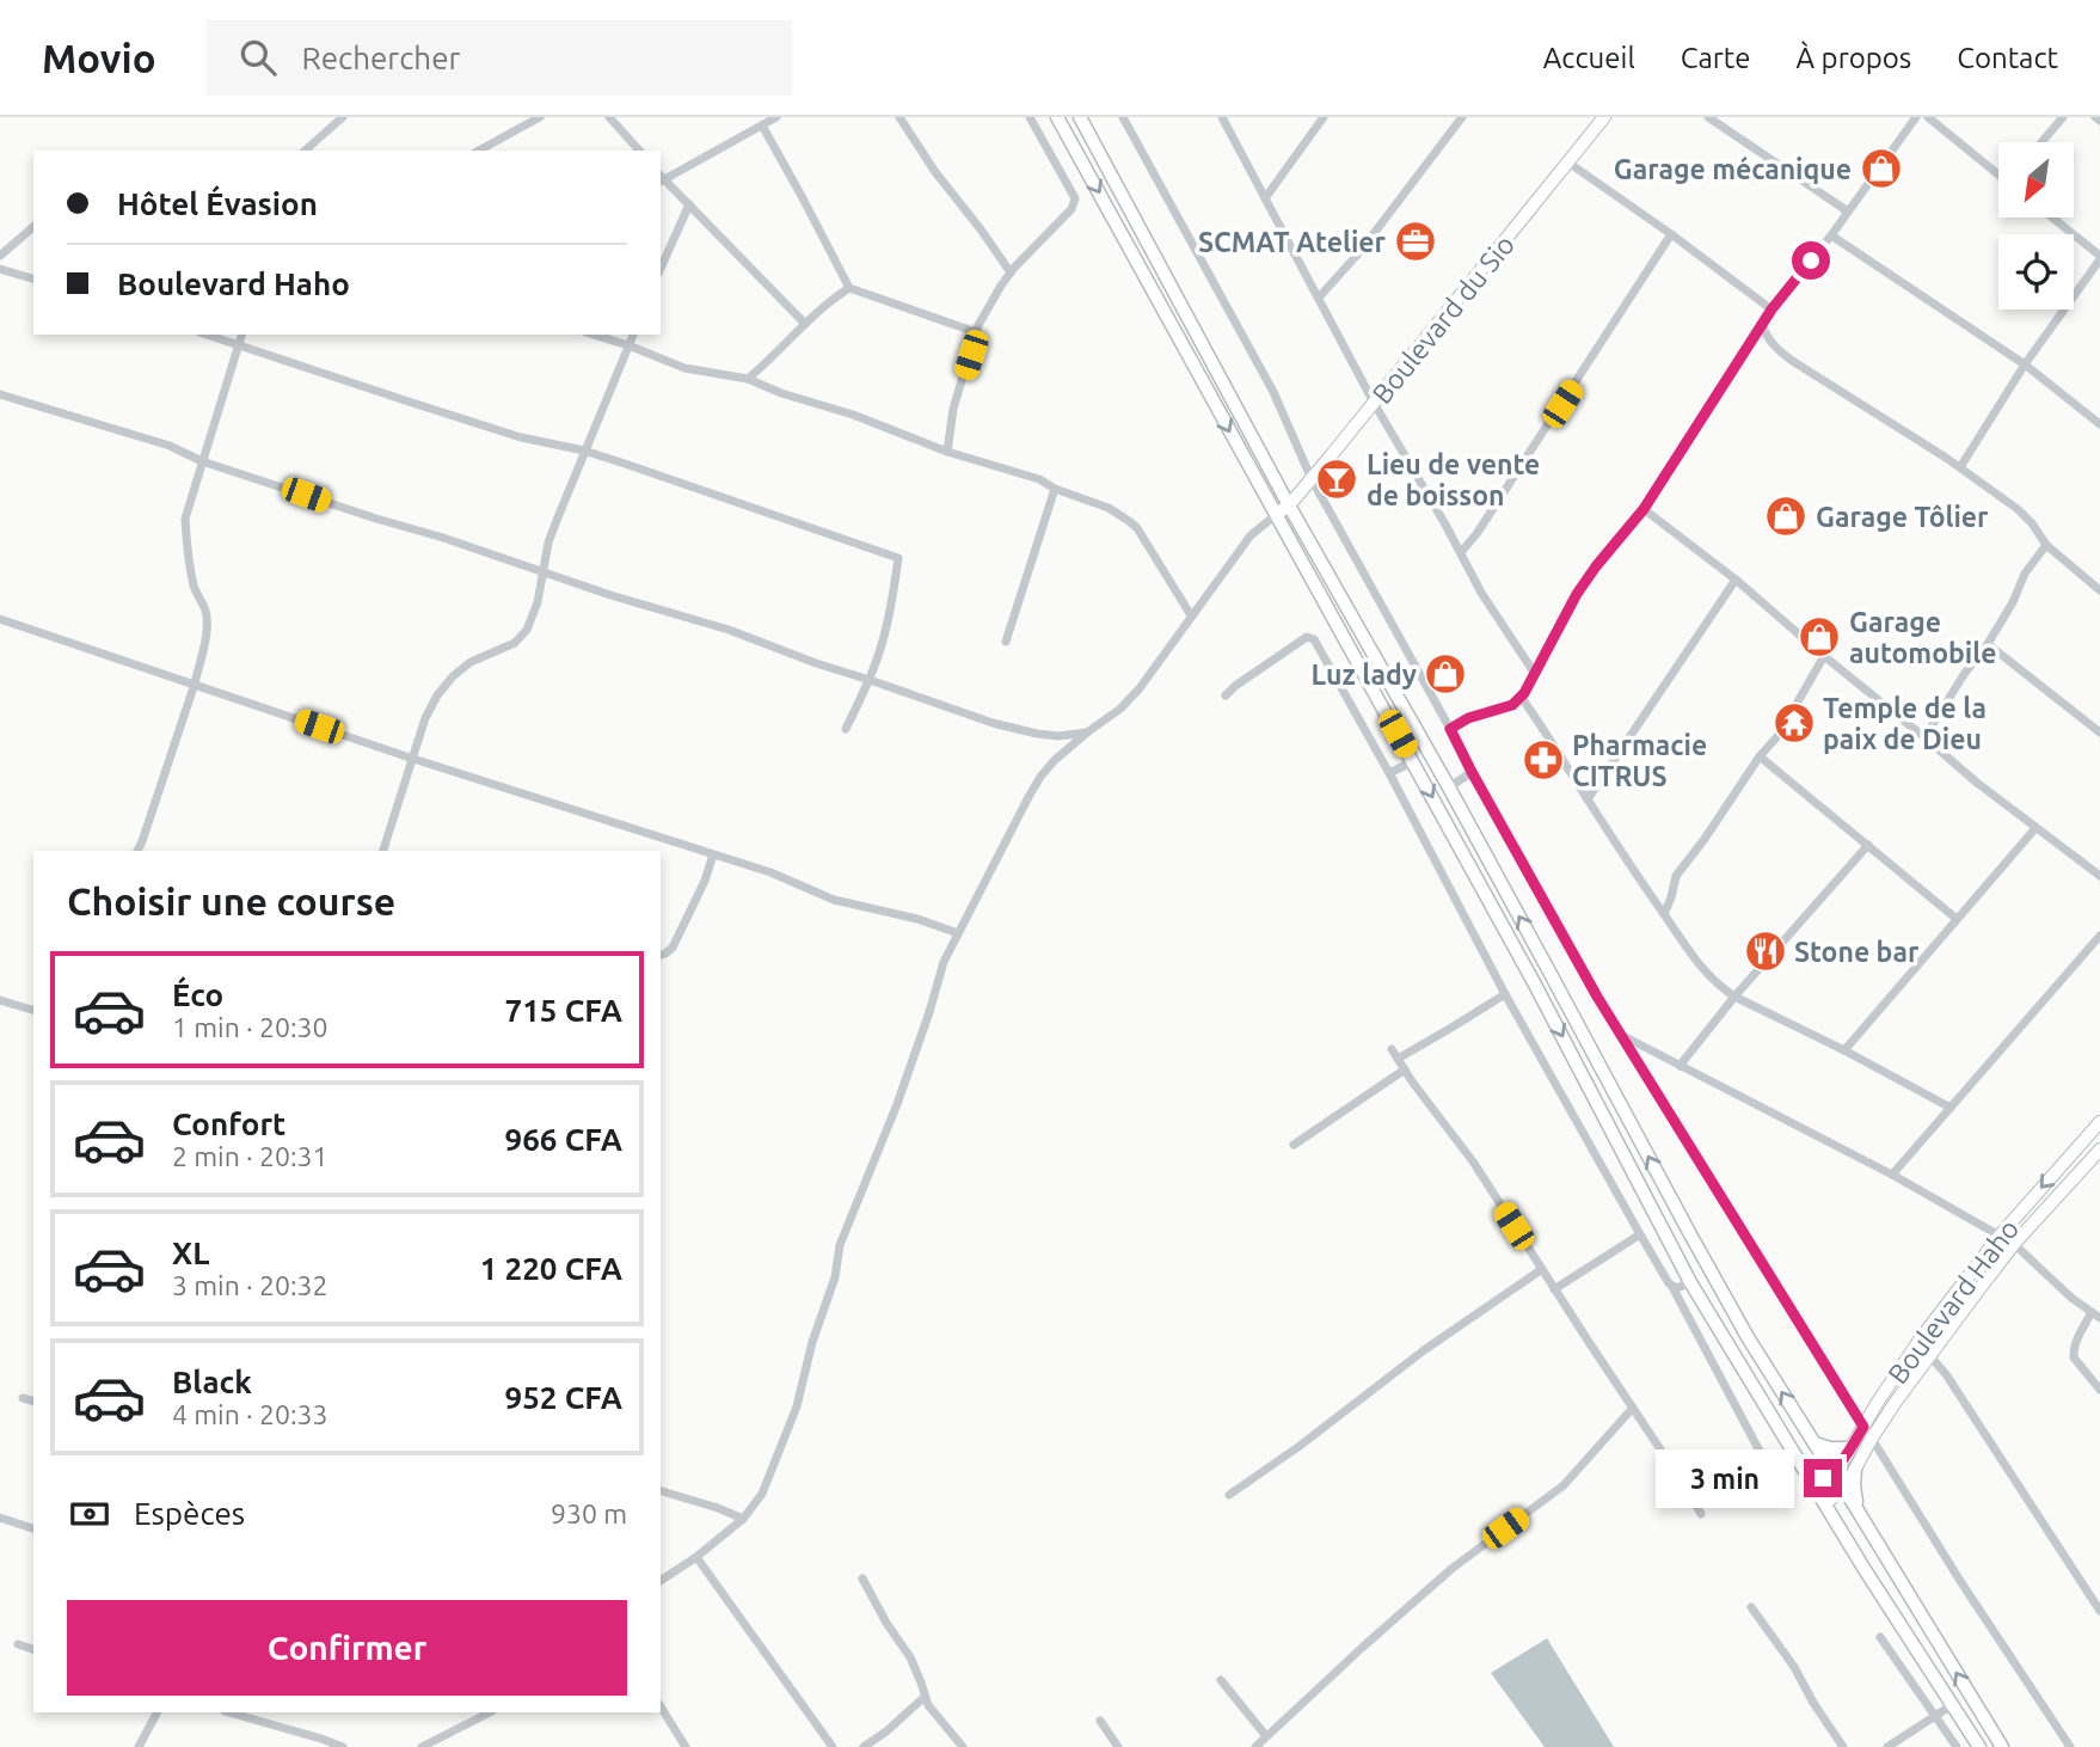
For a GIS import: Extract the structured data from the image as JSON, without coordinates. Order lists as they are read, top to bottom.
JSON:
{
  "streets": {
    "main road": ["Boulevard du Sio", "Boulevard Haho"]
  },
  "places": {
    "shop": [
      "Garage mécanique",
      "Garage Tôlier",
      "Garage automobile",
      "Luz lady"
    ],
    "office": ["SCMAT Atelier"],
    "bar": ["Lieu de vente de boisson"],
    "temple": ["Temple de la paix de Dieu"],
    "pharmacy": ["Pharmacie CITRUS"],
    "restaurant": ["Stone bar"]
  },
  "north": "bottom left",
  "page": {
    "header": "Movio",
    "search": "Rechercher",
    "nav": [
      "Accueil",
      "Carte",
      "À propos",
      "Contact"
    ],
    "banner": ["Hôtel Évasion", "Boulevard Haho"],
    "heading": "Choisir une course",
    "list": [
      {
        "name": "Éco",
        "note": "1 min · 20:30",
        "value": "715 CFA"
      },
      {
        "name": "Confort",
        "note": "2 min · 20:31",
        "value": "966 CFA"
      },
      {
        "name": "XL",
        "note": "3 min · 20:32",
        "value": "1 220 CFA"
      },
      {
        "name": "Black",
        "note": "4 min · 20:33",
        "value": "952 CFA"
      }
    ],
    "bubble": "3 min",
    "pay": ["Espèces", "930 m"],
    "buttons": "Confirmer"
  }
}
